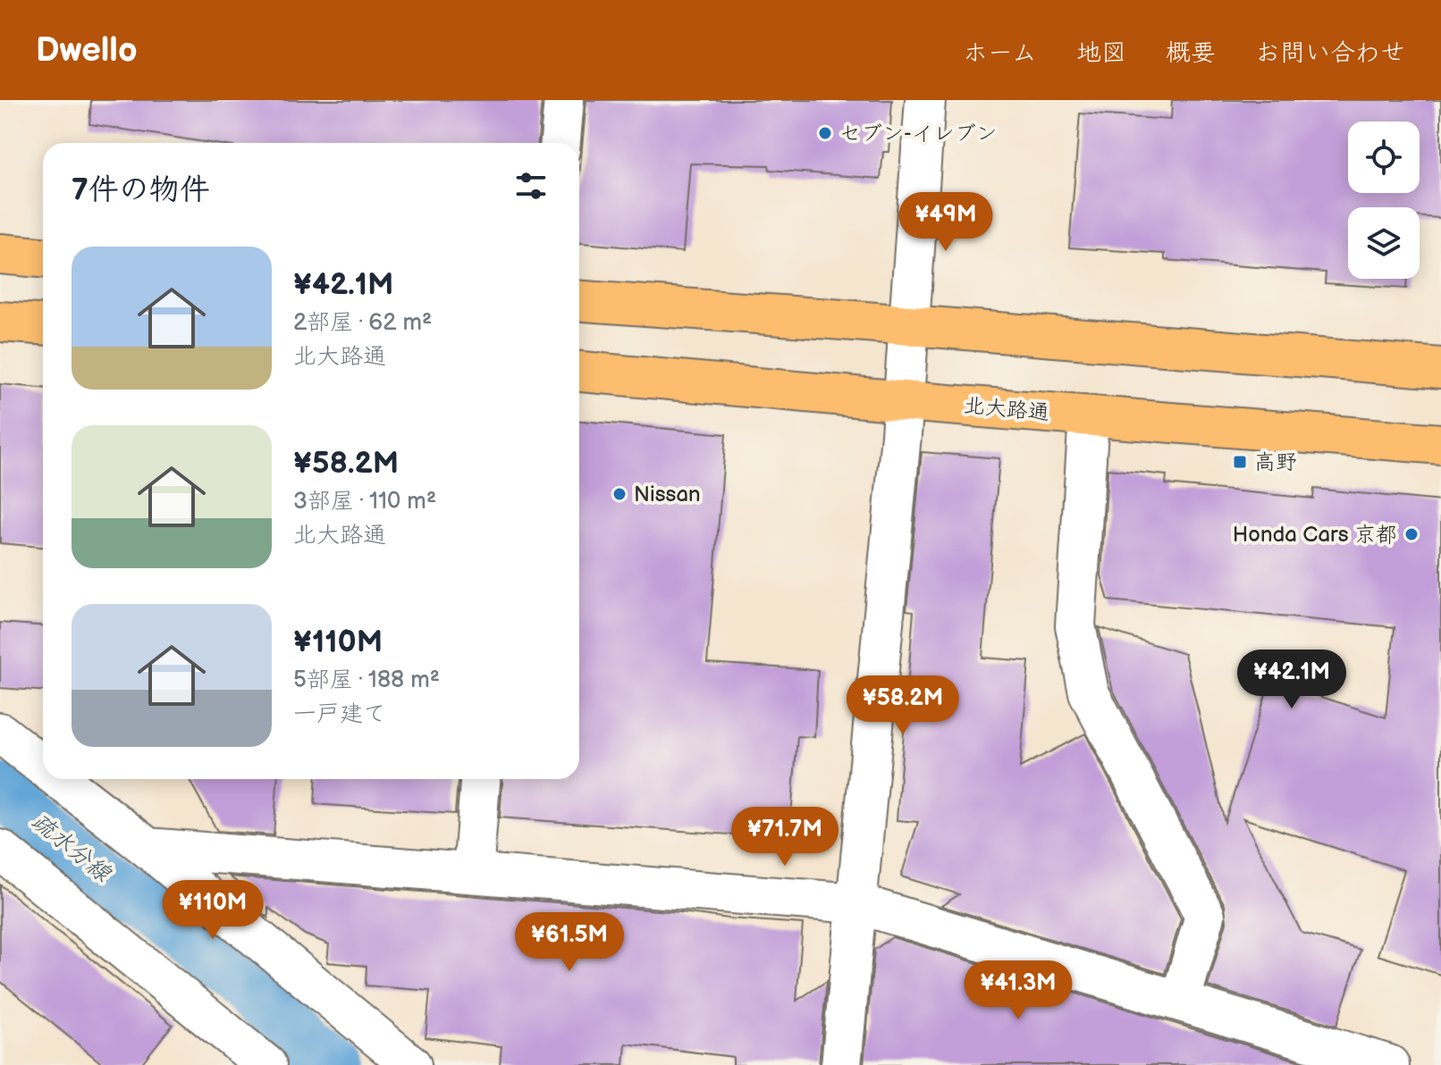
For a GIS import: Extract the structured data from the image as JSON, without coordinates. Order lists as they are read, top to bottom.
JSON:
{
  "streets": {
    "main road": ["北大路通"]
  },
  "water": ["疏水分線"],
  "places": {
    "other": ["セブン-イレブン", "Nissan", "Honda Cars 京都"],
    "transit": ["高野"]
  },
  "page": {
    "header": "Dwello",
    "nav": [
      "ホーム",
      "地図",
      "概要",
      "お問い合わせ"
    ],
    "heading": "7件の物件",
    "price": [
      "¥49M",
      "¥42.1M",
      "¥58.2M",
      "¥71.7M",
      "¥110M",
      "¥61.5M",
      "¥41.3M"
    ],
    "list": [
      {
        "name": "¥42.1M",
        "note": "2部屋 · 62 m² · 北大路通"
      },
      {
        "name": "¥58.2M",
        "note": "3部屋 · 110 m² · 北大路通"
      },
      {
        "name": "¥110M",
        "note": "5部屋 · 188 m² · 一戸建て"
      }
    ]
  }
}
